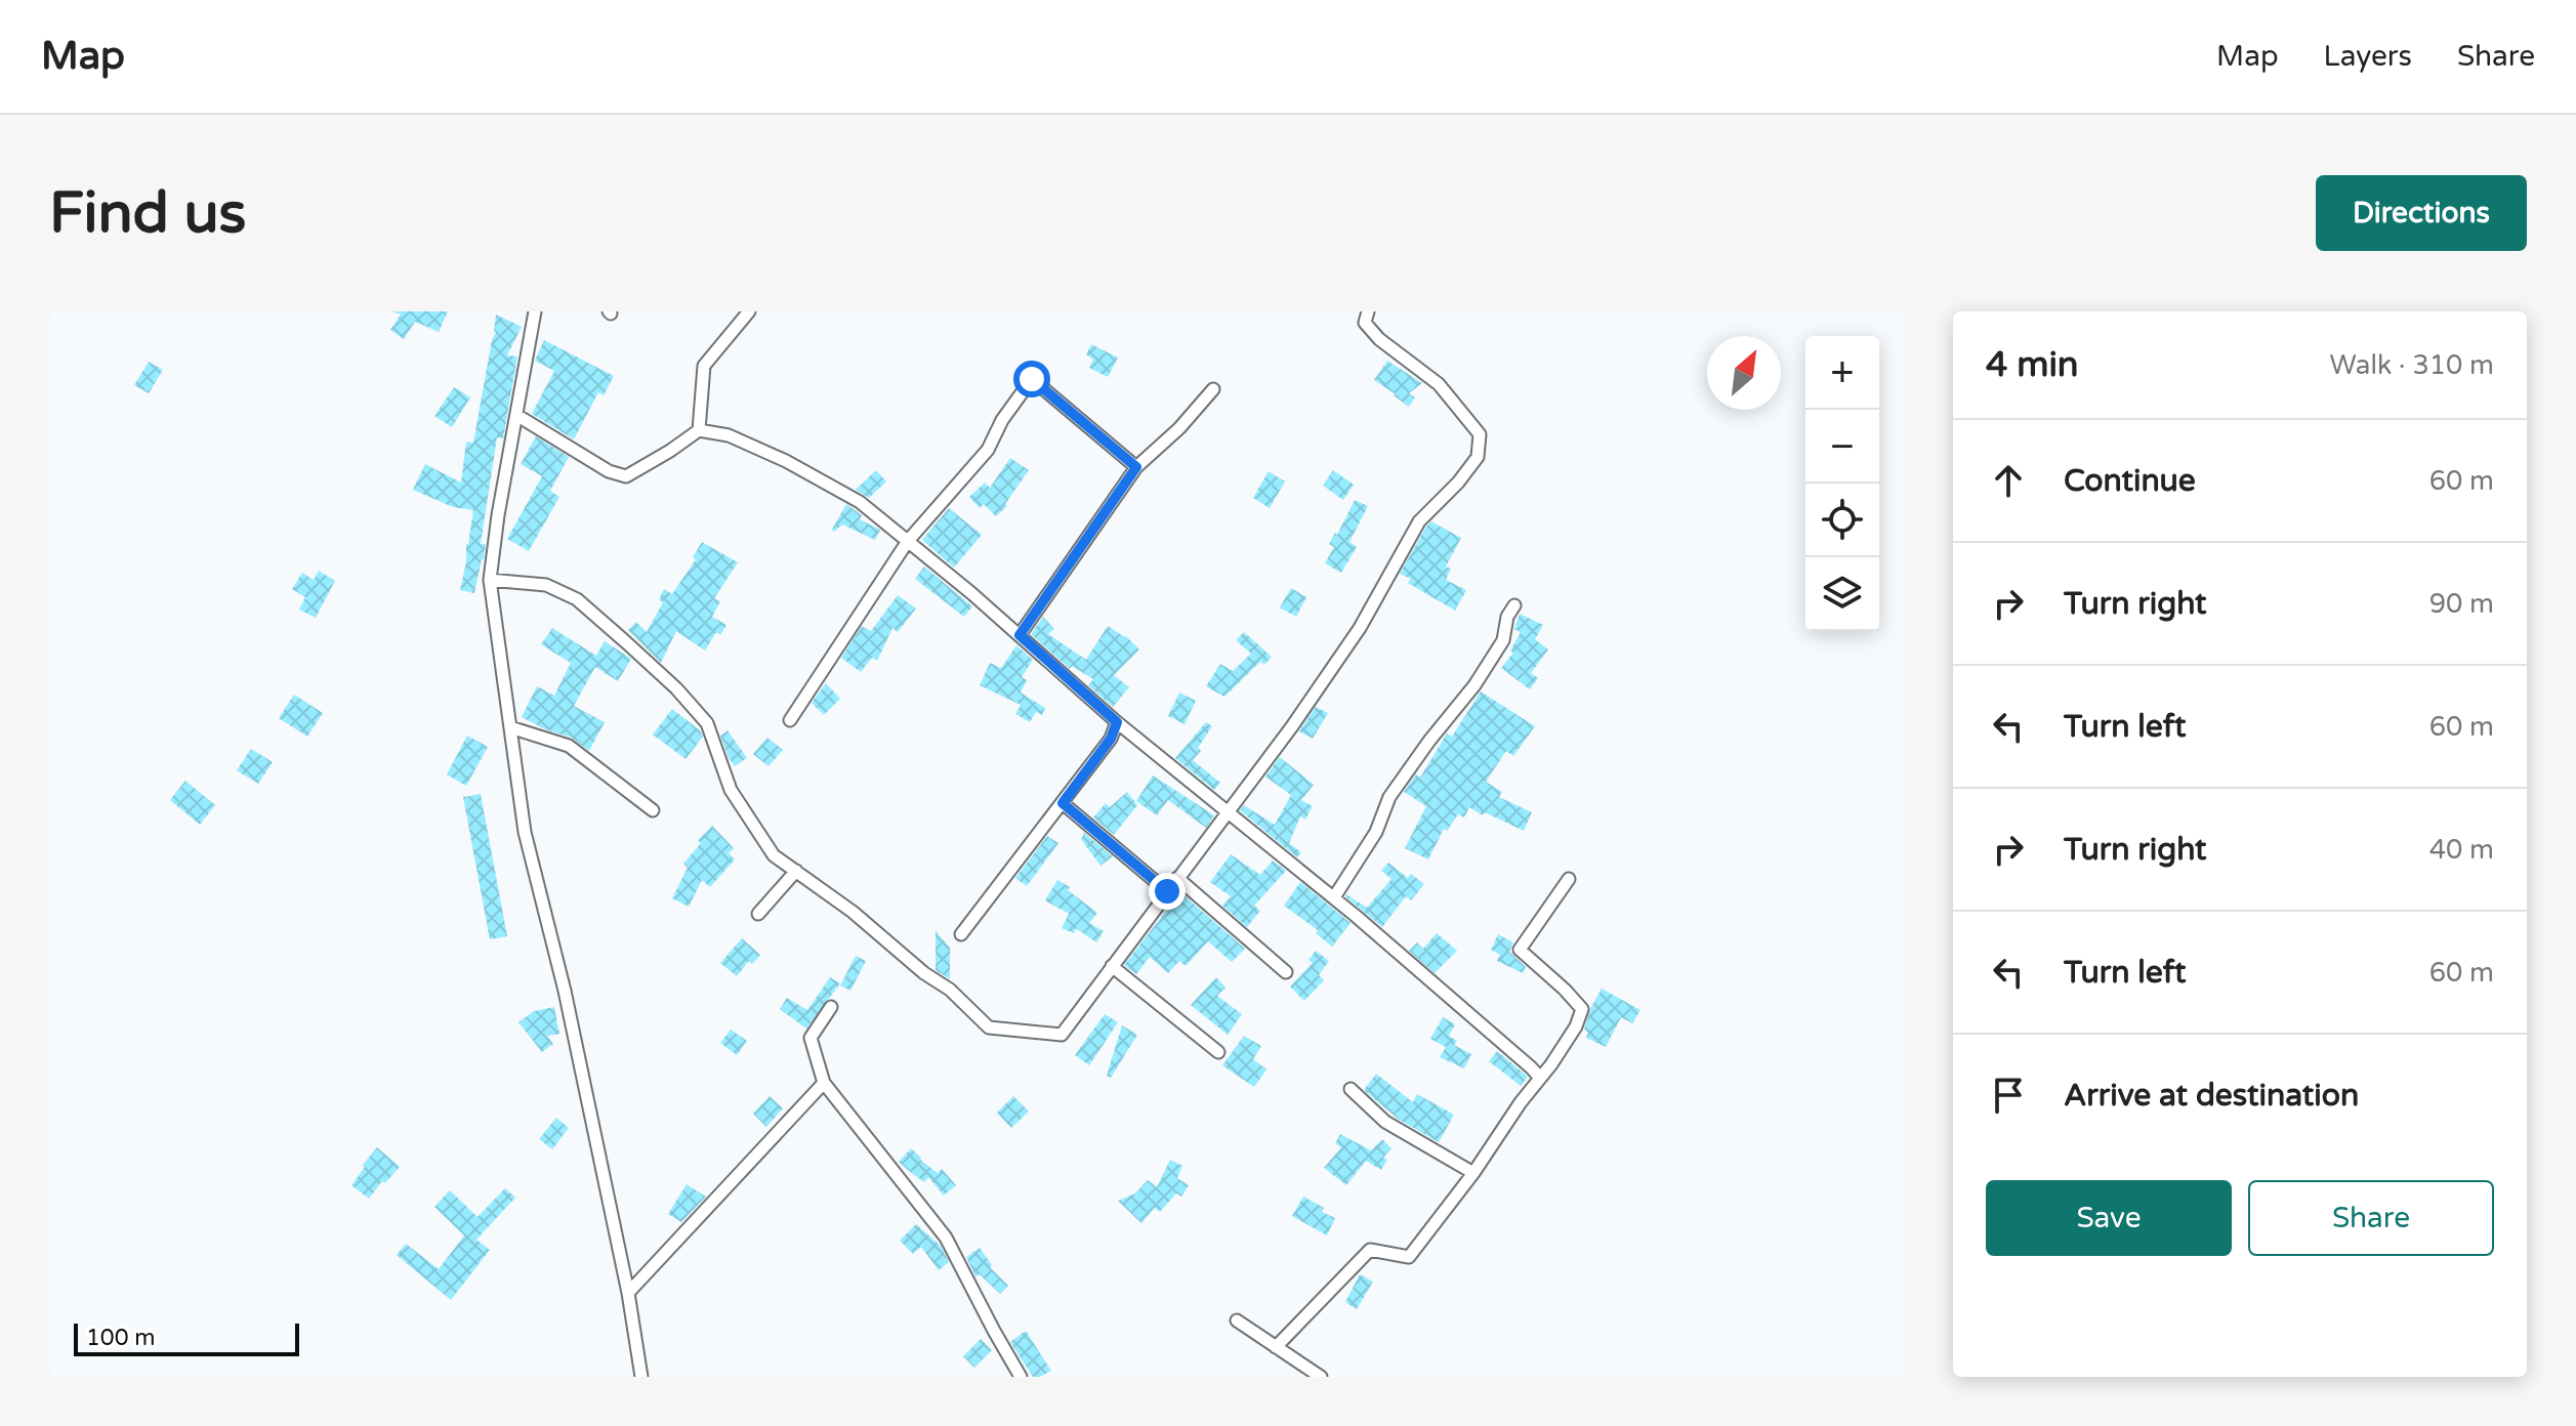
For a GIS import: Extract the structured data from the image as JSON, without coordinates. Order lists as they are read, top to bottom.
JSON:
{
  "scale_bar": "100 m",
  "north": "top right",
  "page": {
    "header": "Map",
    "nav": ["Map", "Layers", "Share"],
    "buttons": [
      "Directions",
      ["Save", "Share"]
    ],
    "title": "Find us",
    "heading": ["4 min", "Walk · 310 m"],
    "map_buttons": ["+", "−"],
    "list": [
      ["Continue", "60 m"],
      ["Turn right", "90 m"],
      ["Turn left", "60 m"],
      ["Turn right", "40 m"],
      ["Turn left", "60 m"],
      "Arrive at destination"
    ],
    "scale": "100 m"
  }
}
